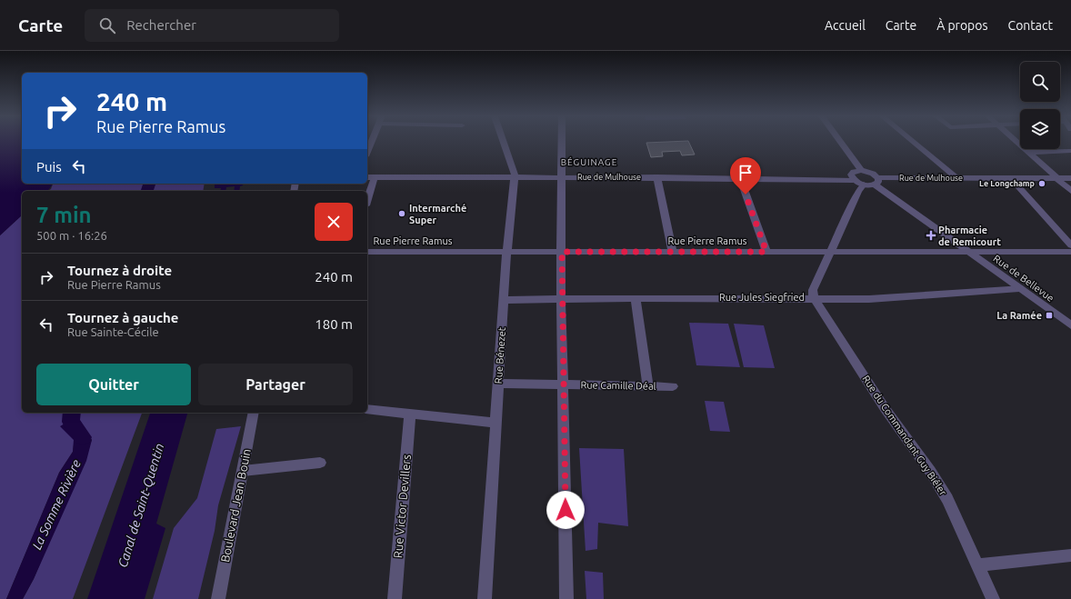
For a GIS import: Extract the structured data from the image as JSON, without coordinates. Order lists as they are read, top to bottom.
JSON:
{
  "streets": {
    "street": [
      "Rue de Mulhouse",
      "Rue Pierre Ramus",
      "Rue de Bellevue",
      "Rue Jules Siegfried",
      "Rue Bénezet",
      "Rue Camille Déal",
      "Rue du Commandant Guy Biéler",
      "Boulevard Jean Bouin",
      "Rue Victor Devillers"
    ]
  },
  "crossings": [
    ["Rue de Mulhouse", "Rue de Bellevue"],
    ["Rue de Mulhouse", "Rue Bénezet"],
    ["Rue Pierre Ramus", "Rue de Bellevue"],
    ["Rue Pierre Ramus", "Rue Bénezet"],
    ["Rue de Bellevue", "Rue Jules Siegfried"],
    ["Rue Jules Siegfried", "Rue Bénezet"],
    ["Rue Jules Siegfried", "Rue du Commandant Guy Biéler"],
    ["Rue Bénezet", "Rue Camille Déal"]
  ],
  "districts": ["BÉGUINAGE"],
  "water": ["La Somme Rivière", "Canal de Saint-Quentin"],
  "places": {
    "other": ["Le Longchamp", "Intermarché Super"],
    "health": ["Pharmacie de Remicourt"],
    "transit": ["La Ramée"]
  },
  "page": {
    "header": "Carte",
    "search": "Rechercher",
    "nav": [
      "Accueil",
      "Carte",
      "À propos",
      "Contact"
    ],
    "turn": ["240 m", "Rue Pierre Ramus"],
    "then": "Puis",
    "heading": ["7 min", "500 m · 16:26"],
    "list": [
      {
        "name": "Tournez à droite",
        "note": "Rue Pierre Ramus",
        "value": "240 m"
      },
      {
        "name": "Tournez à gauche",
        "note": "Rue Sainte-Cécile",
        "value": "180 m"
      }
    ],
    "buttons": ["Quitter", "Partager"]
  }
}
